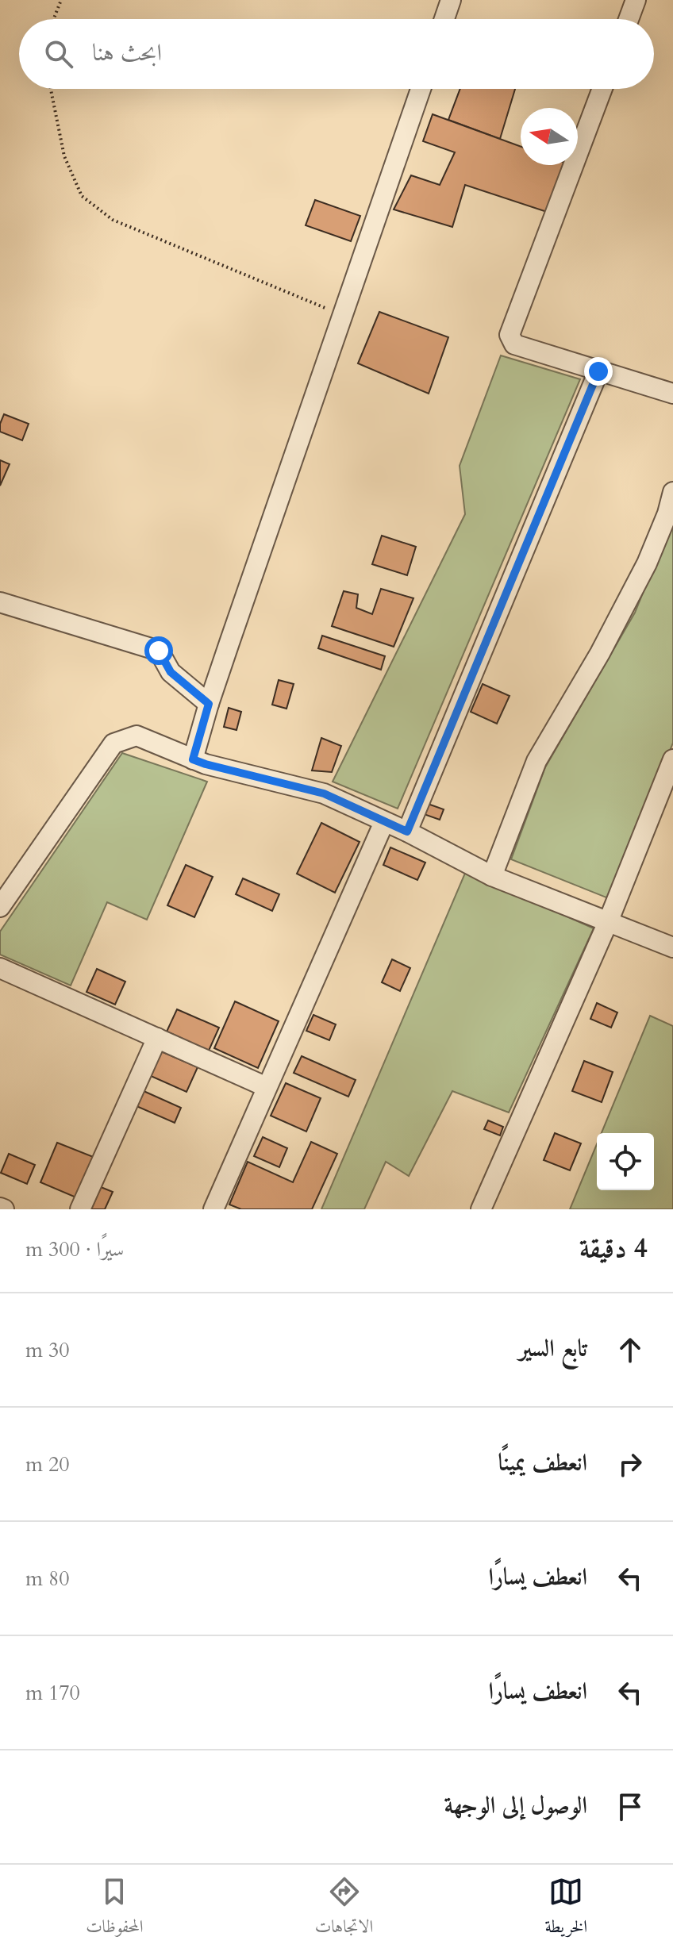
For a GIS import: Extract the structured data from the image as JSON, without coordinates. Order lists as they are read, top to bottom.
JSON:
{
  "north": "left",
  "page": {
    "search": "ابحث هنا",
    "heading": ["4 دقيقة", "سيرًا · 300 m"],
    "list": [
      ["تابع السير", "30 m"],
      ["انعطف يمينًا", "20 m"],
      ["انعطف يسارًا", "80 m"],
      ["انعطف يسارًا", "170 m"],
      "الوصول إلى الوجهة"
    ],
    "nav": ["الخريطة", "الاتجاهات", "المحفوظات"]
  }
}
